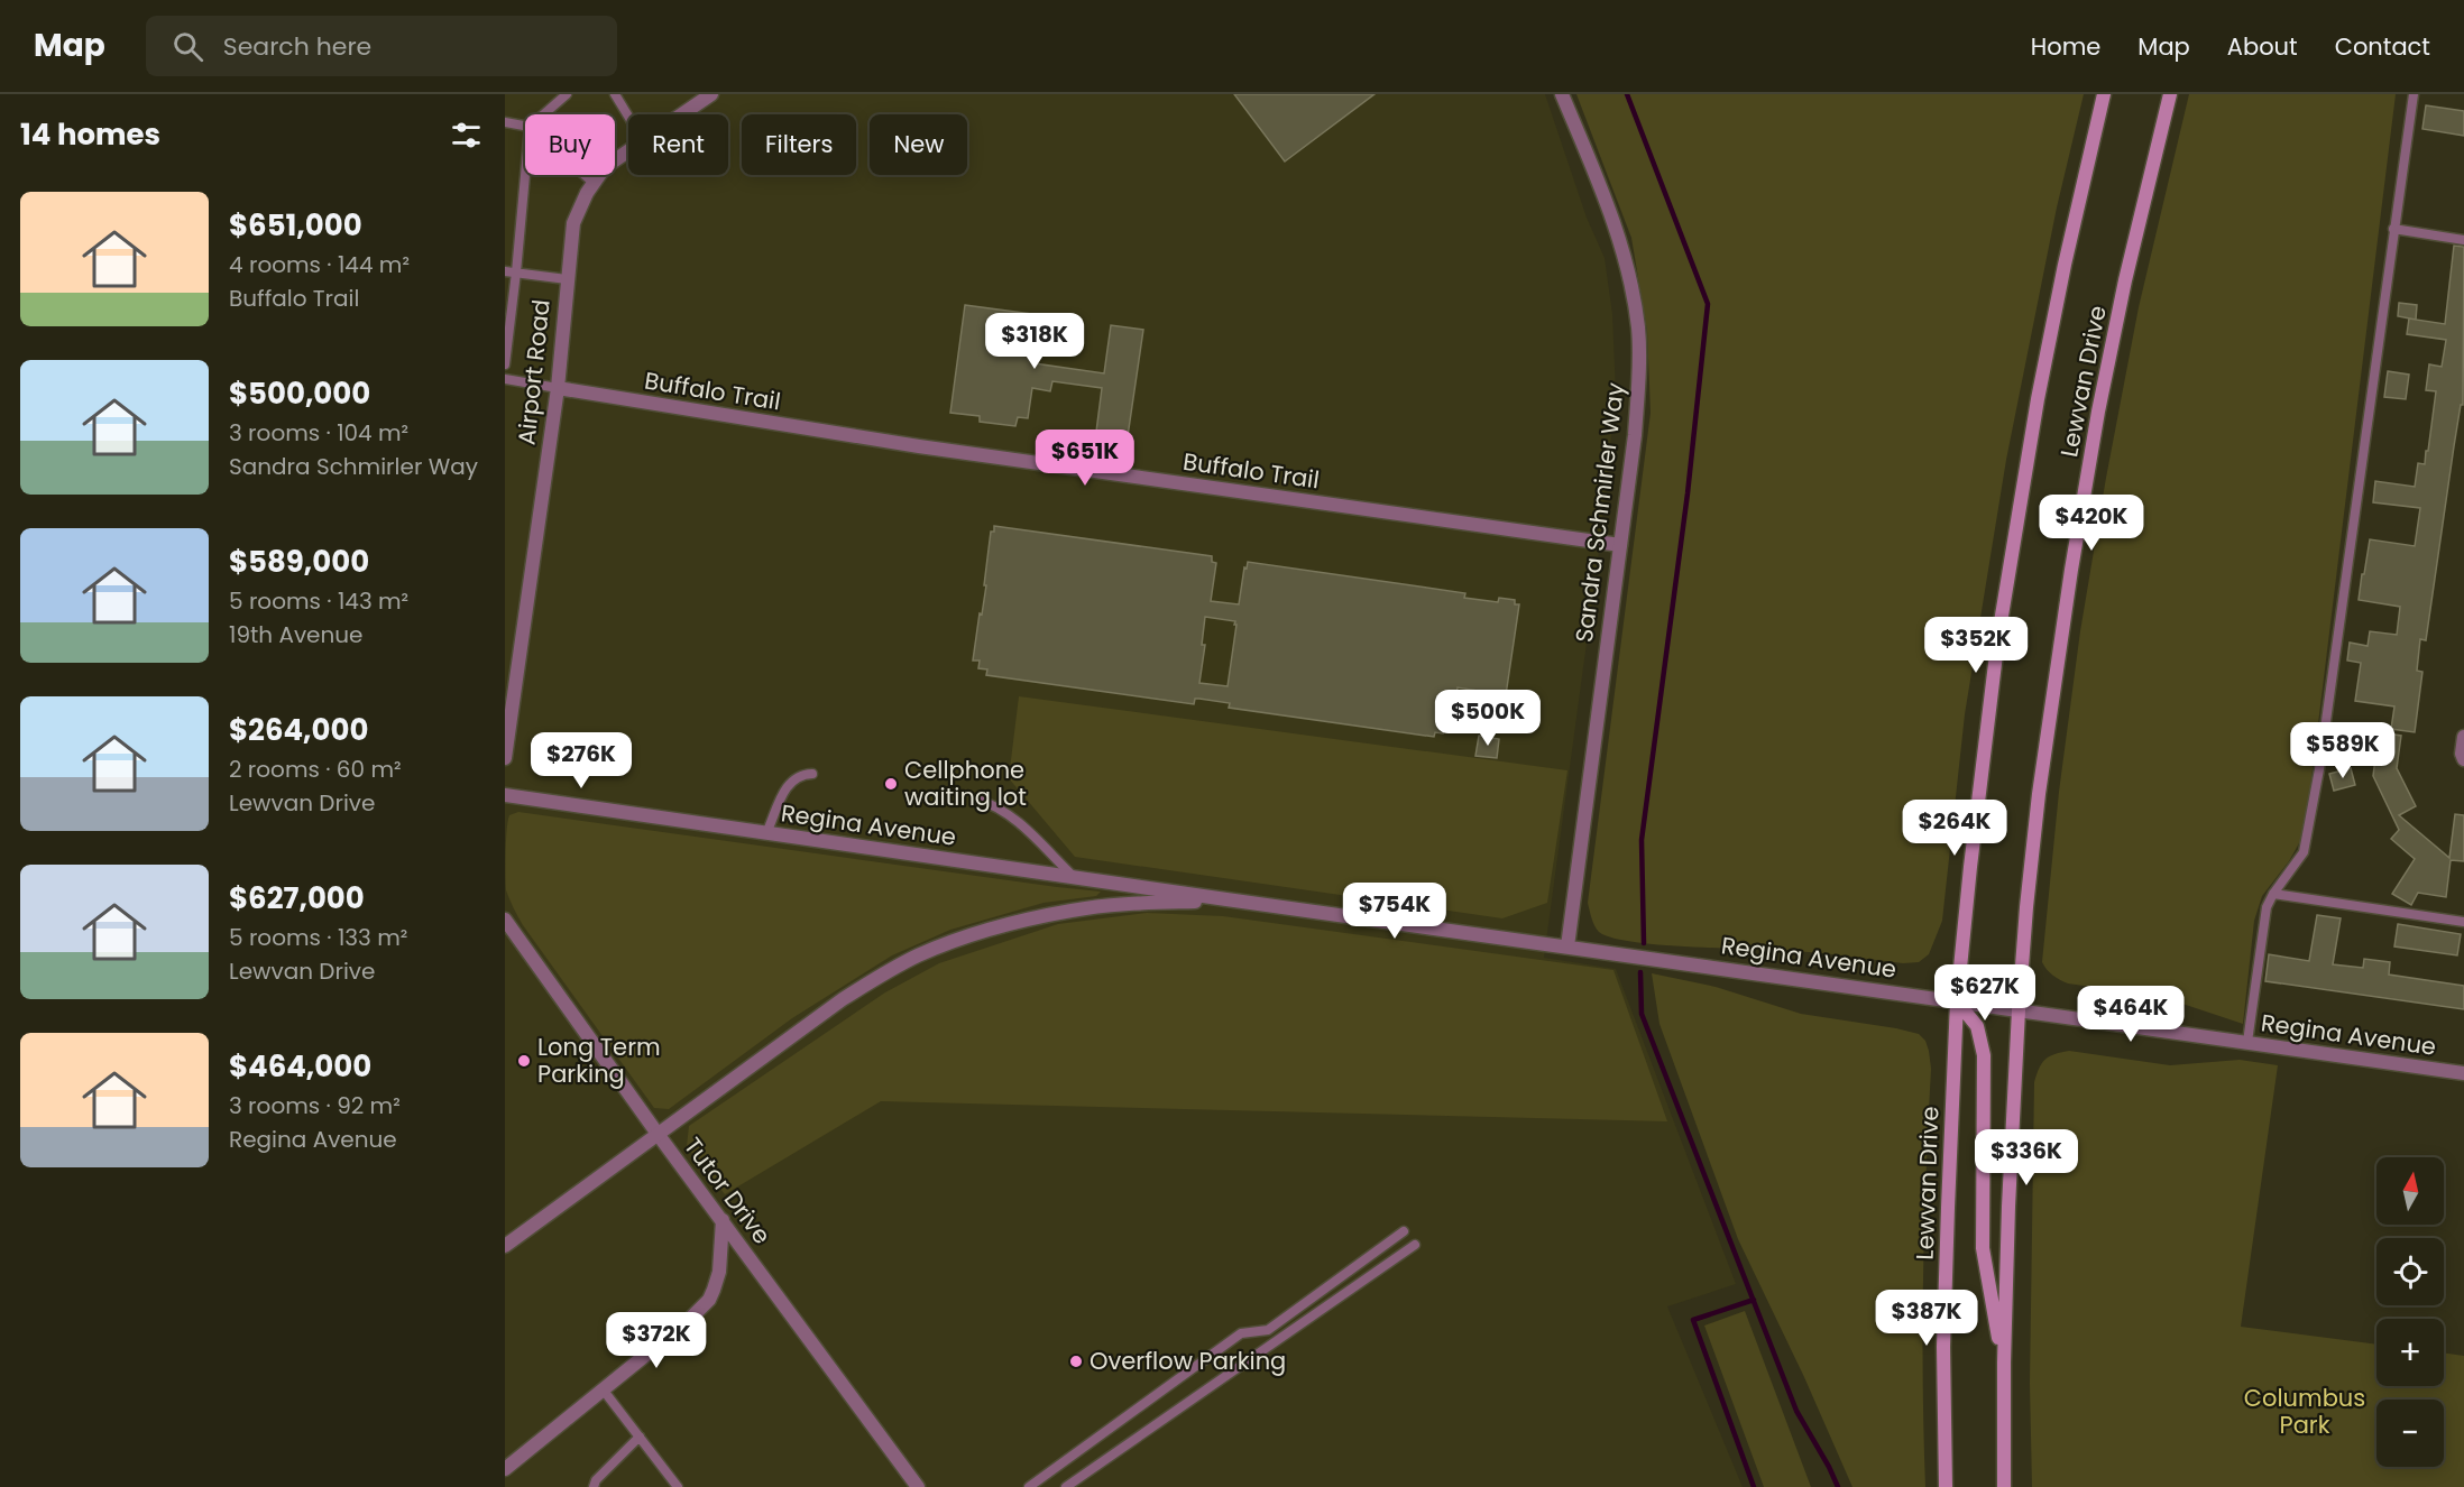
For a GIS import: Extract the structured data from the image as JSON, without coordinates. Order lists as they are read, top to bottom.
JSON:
{
  "streets": {
    "main road": ["Lewvan Drive"],
    "street": [
      "Airport Road",
      "Buffalo Trail",
      "Sandra Schmirler Way",
      "Regina Avenue",
      "Tutor Drive"
    ]
  },
  "crossings": [
    ["Airport Road", "Buffalo Trail"],
    ["Lewvan Drive", "Regina Avenue"],
    ["Buffalo Trail", "Sandra Schmirler Way"],
    ["Sandra Schmirler Way", "Regina Avenue"],
    ["Regina Avenue", "Tutor Drive"]
  ],
  "parks": ["Columbus Park"],
  "places": ["Cellphone waiting lot", "Long Term Parking", "Overflow Parking"],
  "north": "top",
  "page": {
    "header": "Map",
    "search": "Search here",
    "nav": [
      "Home",
      "Map",
      "About",
      "Contact"
    ],
    "heading": "14 homes",
    "chip": [
      "Buy",
      "Rent",
      "Filters",
      "New"
    ],
    "list": [
      {
        "name": "$651,000",
        "note": "4 rooms · 144 m² · Buffalo Trail"
      },
      {
        "name": "$500,000",
        "note": "3 rooms · 104 m² · Sandra Schmirler Way"
      },
      {
        "name": "$589,000",
        "note": "5 rooms · 143 m² · 19th Avenue"
      },
      {
        "name": "$264,000",
        "note": "2 rooms · 60 m² · Lewvan Drive"
      },
      {
        "name": "$627,000",
        "note": "5 rooms · 133 m² · Lewvan Drive"
      },
      {
        "name": "$464,000",
        "note": "3 rooms · 92 m² · Regina Avenue"
      }
    ],
    "price": [
      "$318K",
      "$651K",
      "$420K",
      "$352K",
      "$500K",
      "$589K",
      "$276K",
      "$264K",
      "$754K",
      "$627K",
      "$464K",
      "$336K",
      "$387K",
      "$372K"
    ],
    "map_buttons": ["+", "−"]
  }
}
